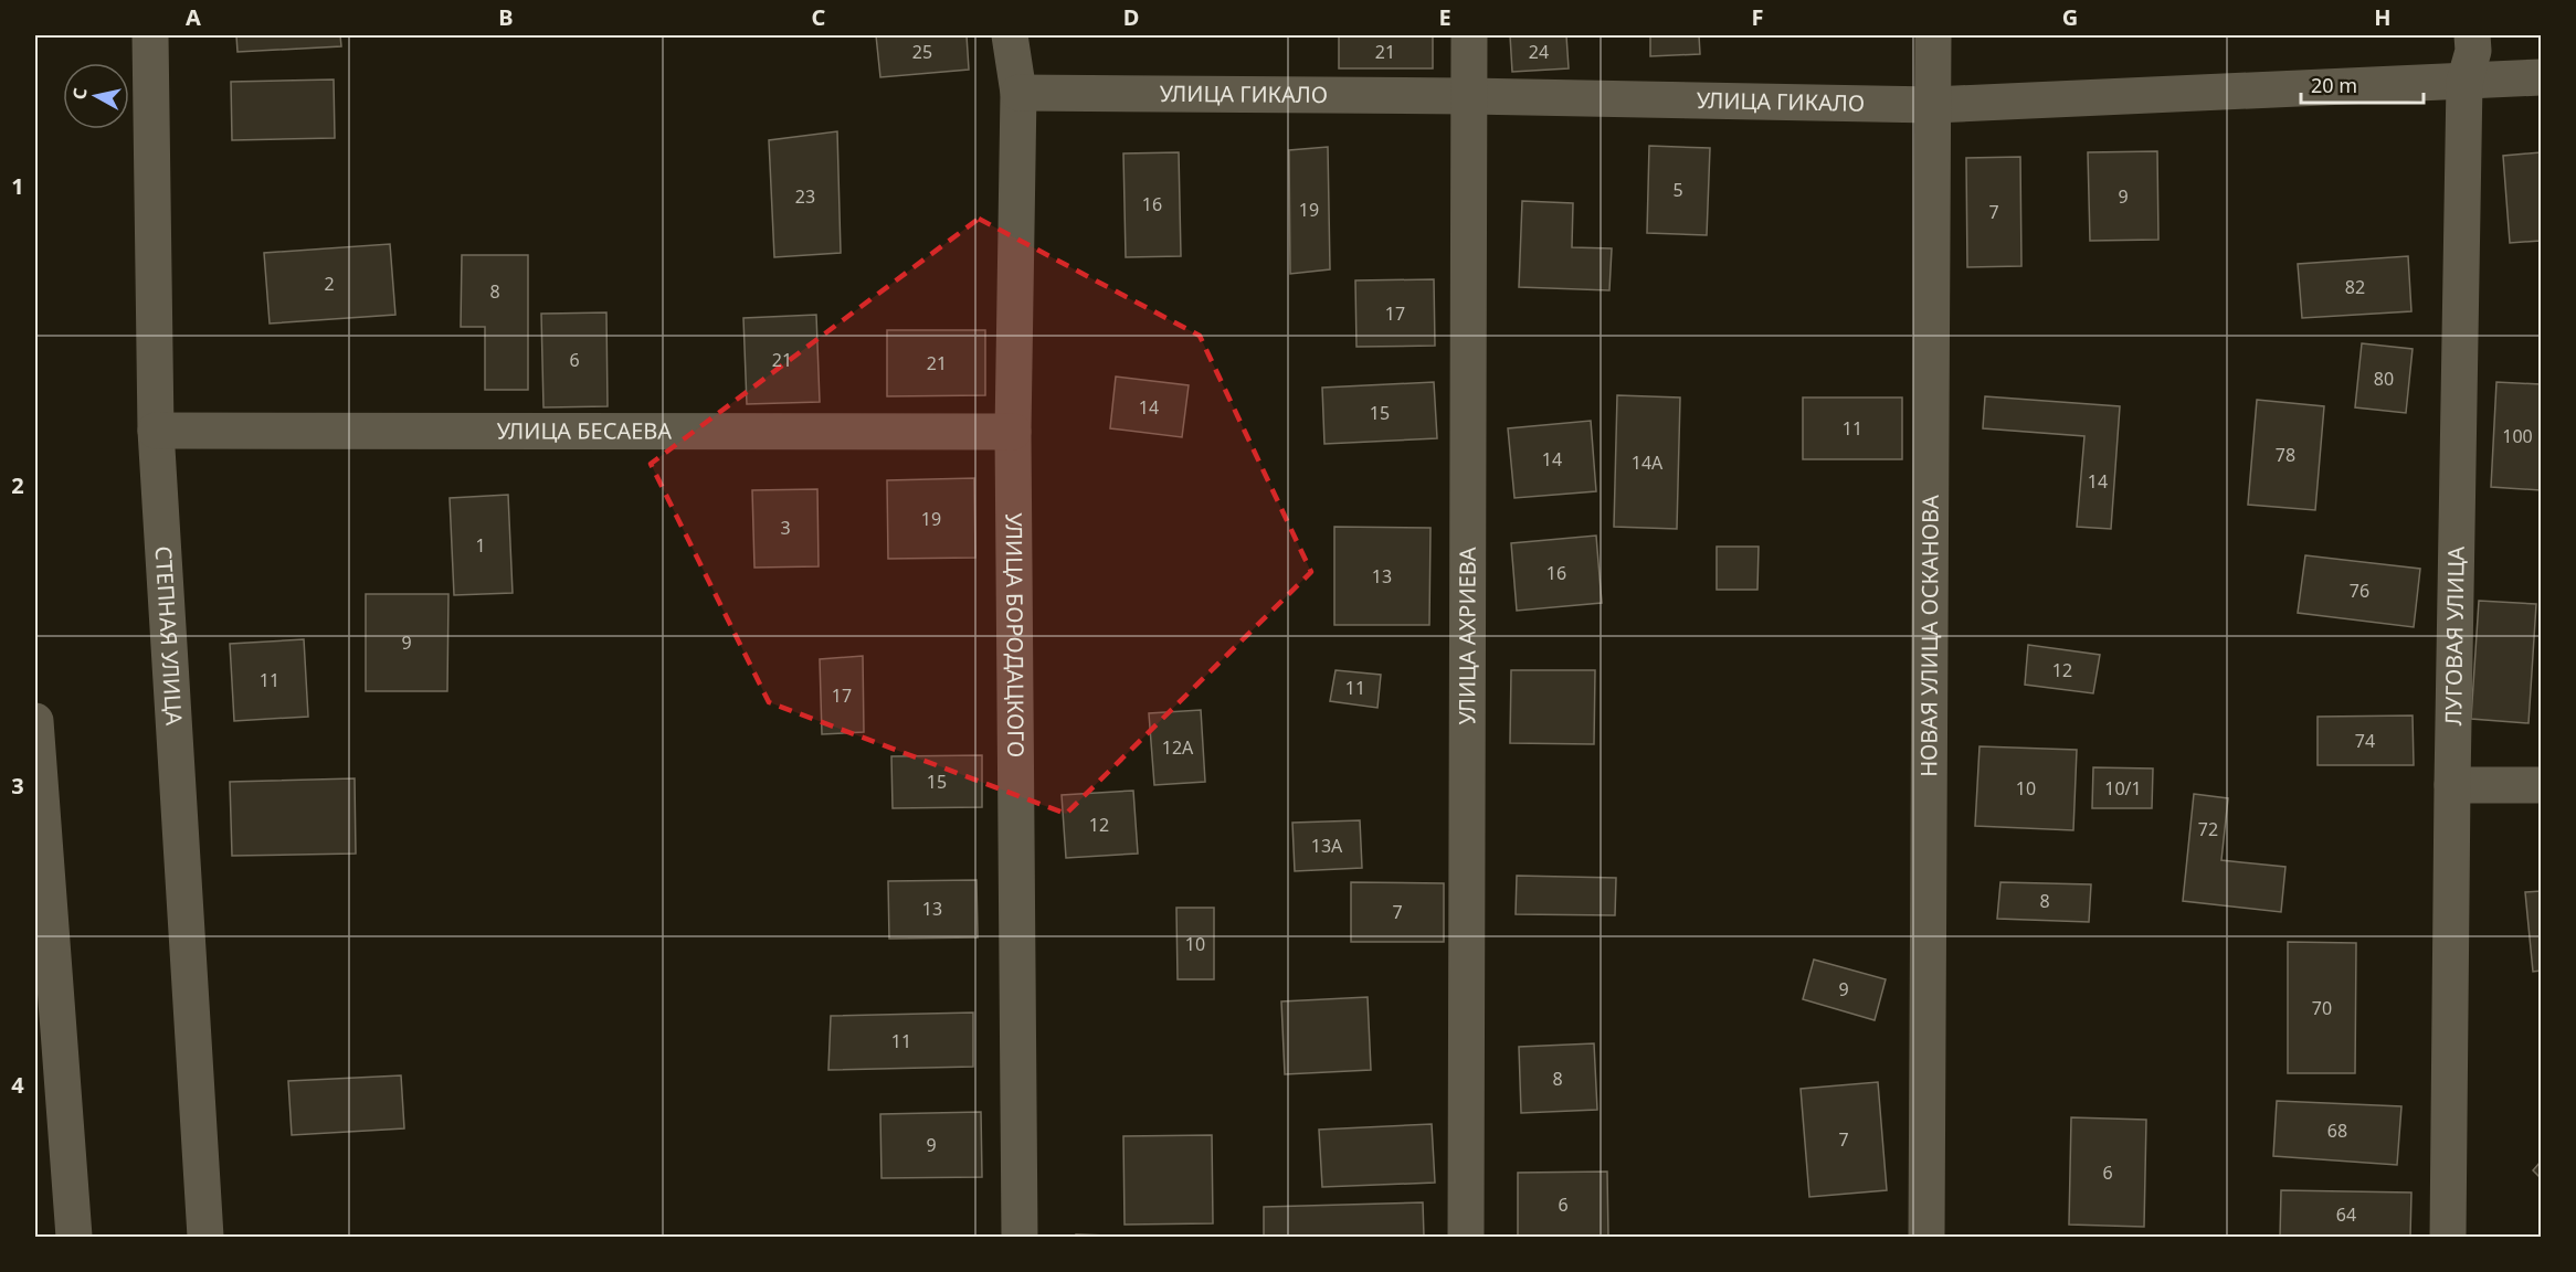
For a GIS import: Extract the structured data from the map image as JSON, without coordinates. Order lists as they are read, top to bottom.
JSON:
{
  "streets": {
    "street": [
      "УЛИЦА ГИКАЛО",
      "УЛИЦА БЕСАЕВА",
      "ЛУГОВАЯ УЛИЦА",
      "СТЕПНАЯ УЛИЦА",
      "УЛИЦА БОРОДАЦКОГО",
      "УЛИЦА АХРИЕВА",
      "НОВАЯ УЛИЦА ОСКАНОВА"
    ]
  },
  "crossings": [
    ["УЛИЦА ГИКАЛО", "ЛУГОВАЯ УЛИЦА"],
    ["УЛИЦА ГИКАЛО", "УЛИЦА БОРОДАЦКОГО"],
    ["УЛИЦА ГИКАЛО", "УЛИЦА АХРИЕВА"],
    ["УЛИЦА ГИКАЛО", "НОВАЯ УЛИЦА ОСКАНОВА"],
    ["УЛИЦА БЕСАЕВА", "СТЕПНАЯ УЛИЦА"],
    ["УЛИЦА БЕСАЕВА", "УЛИЦА БОРОДАЦКОГО"]
  ],
  "house_numbers": [
    "25",
    "21",
    "24",
    "5",
    "23",
    "9",
    "16",
    "19",
    "7",
    "2",
    "82",
    "8",
    "17",
    "6",
    "21",
    "21",
    "80",
    "14",
    "15",
    "11",
    "100",
    "78",
    "14",
    "14А",
    "14",
    "19",
    "3",
    "1",
    "16",
    "13",
    "76",
    "9",
    "12",
    "11",
    "11",
    "17",
    "74",
    "12А",
    "15",
    "10",
    "10/1",
    "12",
    "72",
    "13А",
    "8",
    "13",
    "7",
    "10",
    "9",
    "70",
    "11",
    "8",
    "68",
    "7",
    "9",
    "6",
    "6",
    "64"
  ],
  "scale_bar": "20 m",
  "north": "left",
  "grid": {
    "columns": [
      "A",
      "B",
      "C",
      "D",
      "E",
      "F",
      "G",
      "H"
    ],
    "rows": [
      "1",
      "2",
      "3",
      "4"
    ]
  }
}
